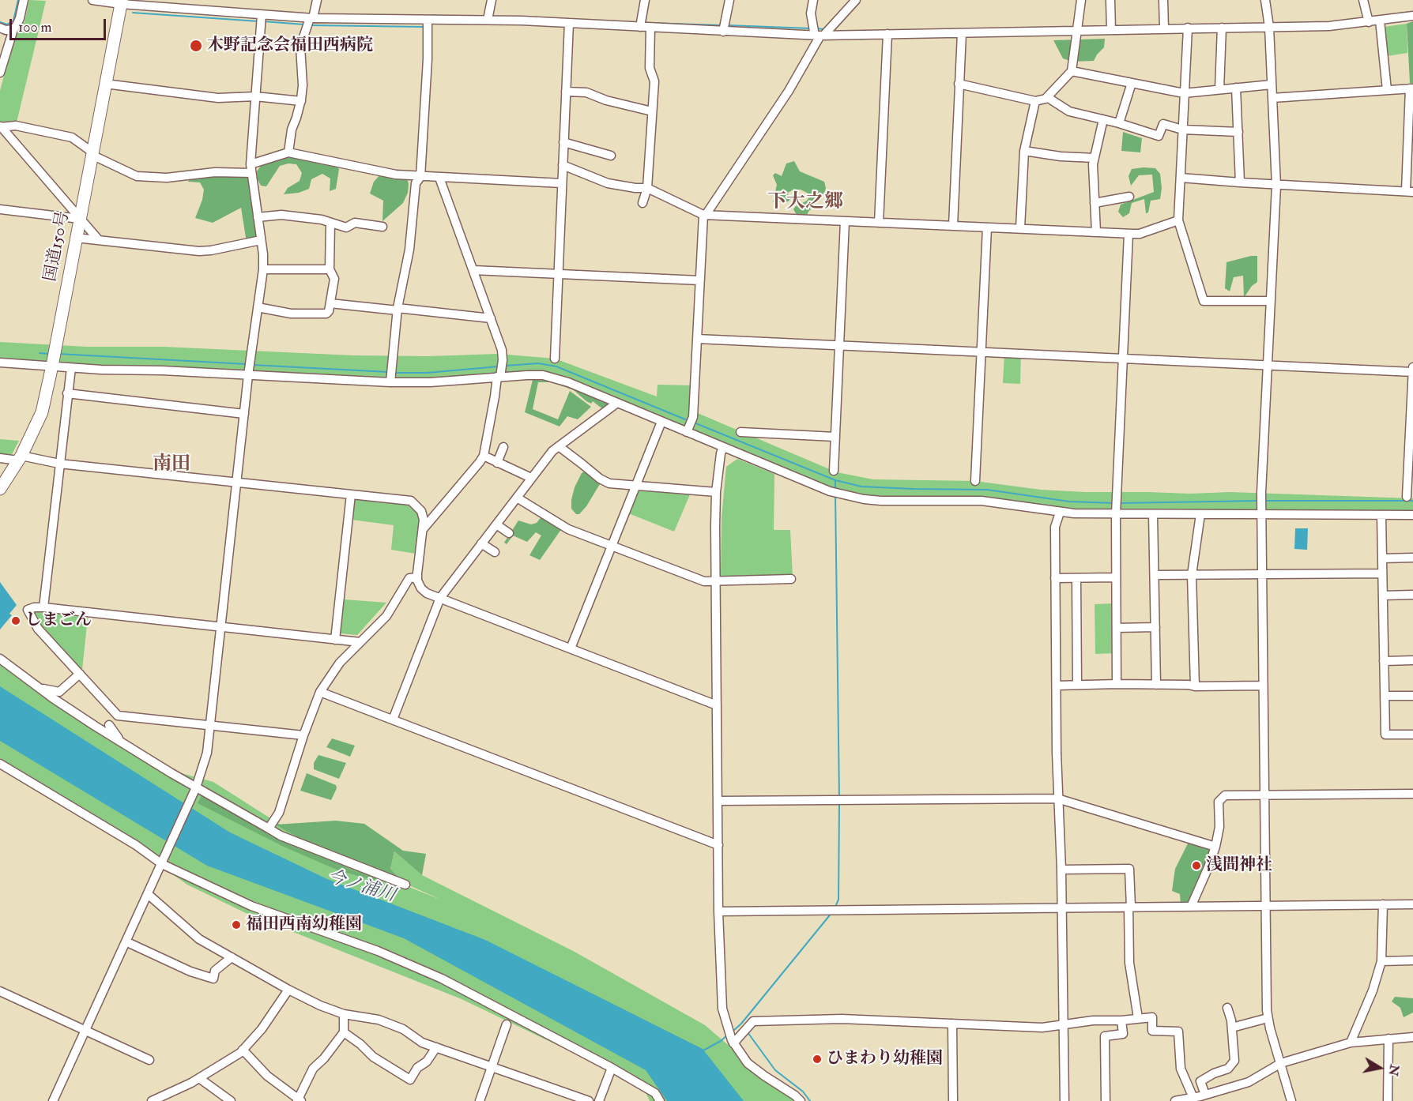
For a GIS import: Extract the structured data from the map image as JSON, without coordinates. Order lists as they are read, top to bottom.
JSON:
{
  "streets": {
    "highway": ["国道150号"]
  },
  "districts": ["下大之郷", "南田"],
  "water": ["今ノ浦川"],
  "places": [
    "木野記念会福田西病院",
    "しまごん",
    "浅間神社",
    "福田西南幼稚園",
    "ひまわり幼稚園"
  ],
  "scale_bar": "100 m",
  "north": "right"
}
